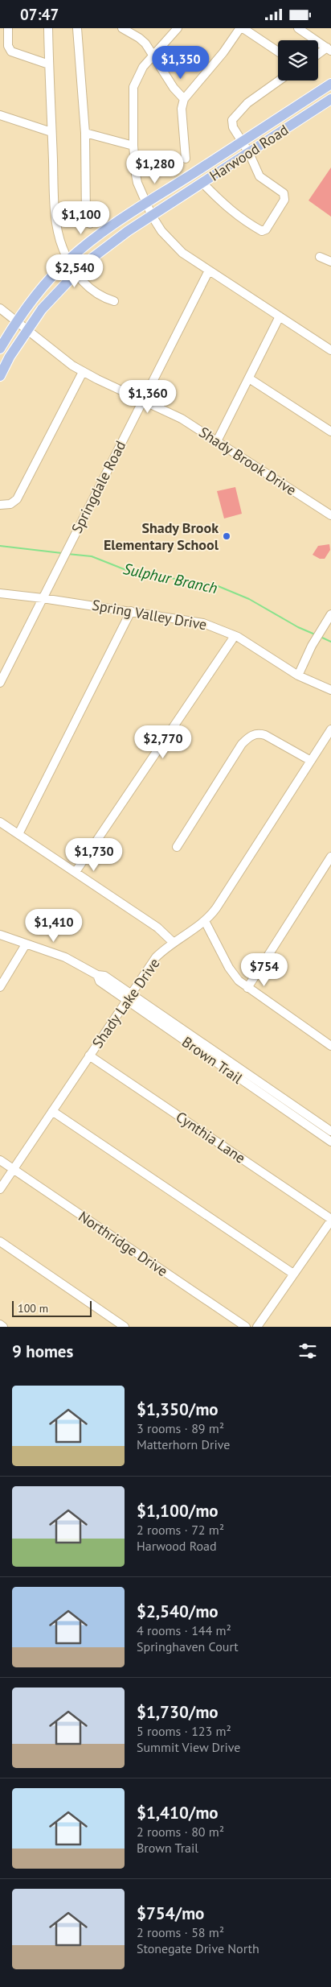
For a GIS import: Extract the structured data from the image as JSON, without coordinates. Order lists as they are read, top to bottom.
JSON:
{
  "streets": {
    "main road": ["Harwood Road"],
    "street": [
      "Shady Brook Drive",
      "Springdale Road",
      "Spring Valley Drive",
      "Shady Lake Drive",
      "Brown Trail",
      "Cynthia Lane",
      "Northridge Drive"
    ]
  },
  "crossings": [
    ["Harwood Road", "Shady Brook Drive"],
    ["Shady Brook Drive", "Springdale Road"],
    ["Springdale Road", "Spring Valley Drive"],
    ["Shady Lake Drive", "Brown Trail"],
    ["Shady Lake Drive", "Cynthia Lane"],
    ["Shady Lake Drive", "Northridge Drive"]
  ],
  "water": ["Sulphur Branch"],
  "places": ["Shady Brook Elementary School"],
  "scale_bar": "100 m",
  "page": {
    "status": "07:47",
    "price": [
      "$1,350",
      "$1,280",
      "$1,100",
      "$2,540",
      "$1,360",
      "$2,770",
      "$1,730",
      "$1,410",
      "$754"
    ],
    "scale": "100 m",
    "heading": "9 homes",
    "list": [
      {
        "name": "$1,350/mo",
        "note": "3 rooms · 89 m² · Matterhorn Drive"
      },
      {
        "name": "$1,100/mo",
        "note": "2 rooms · 72 m² · Harwood Road"
      },
      {
        "name": "$2,540/mo",
        "note": "4 rooms · 144 m² · Springhaven Court"
      },
      {
        "name": "$1,730/mo",
        "note": "5 rooms · 123 m² · Summit View Drive"
      },
      {
        "name": "$1,410/mo",
        "note": "2 rooms · 80 m² · Brown Trail"
      },
      {
        "name": "$754/mo",
        "note": "2 rooms · 58 m² · Stonegate Drive North"
      }
    ]
  }
}
